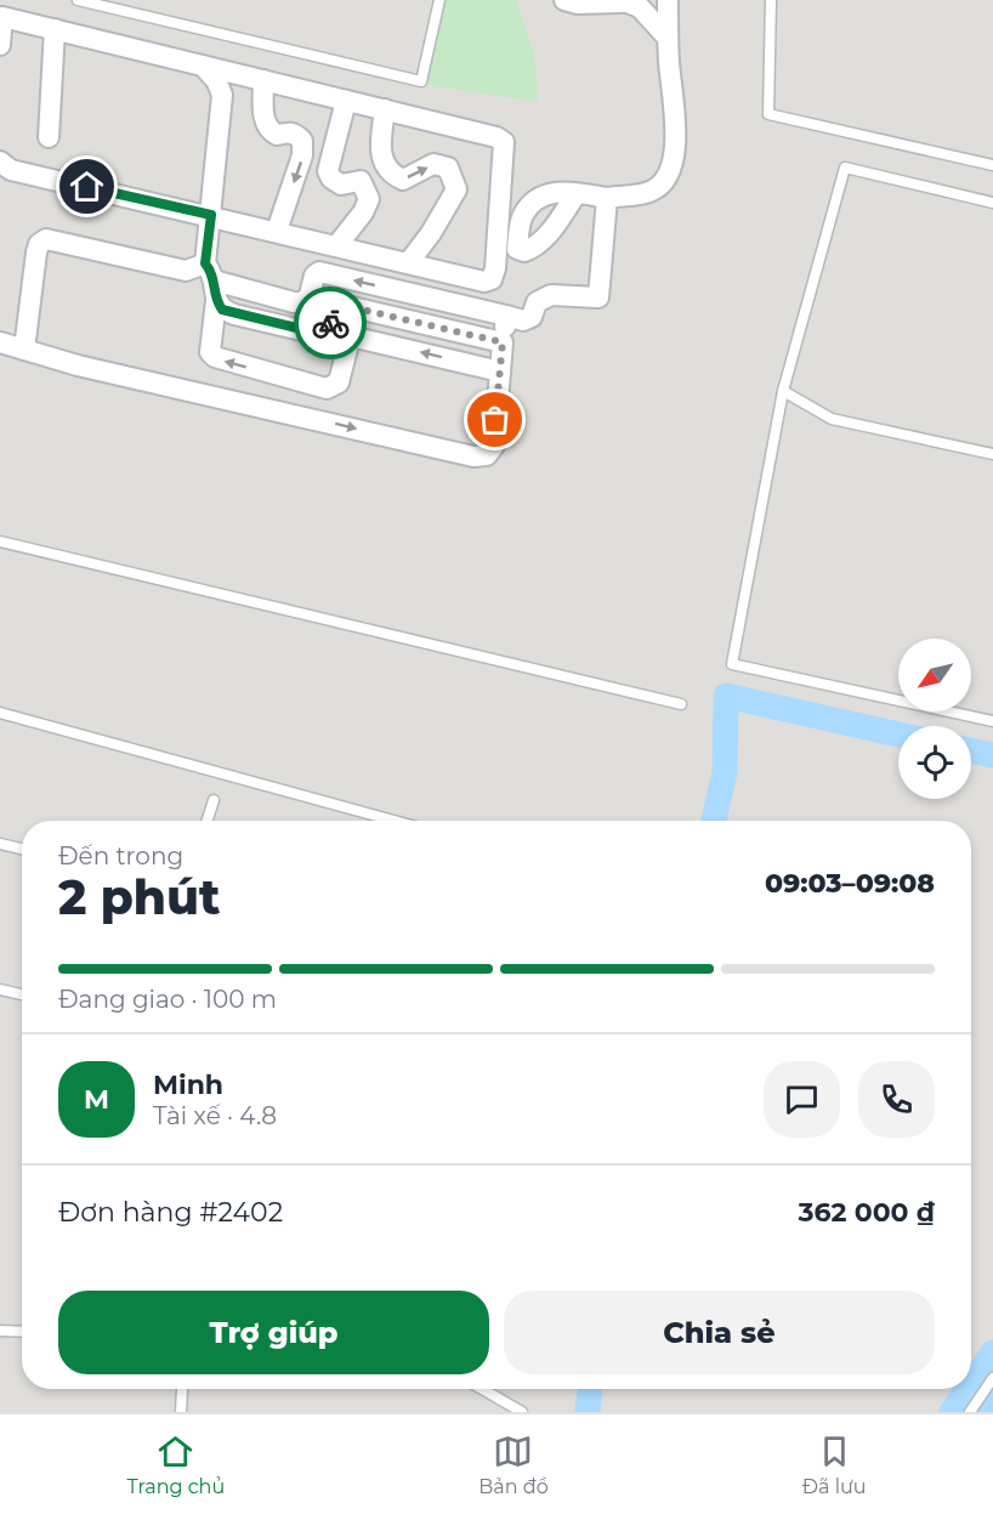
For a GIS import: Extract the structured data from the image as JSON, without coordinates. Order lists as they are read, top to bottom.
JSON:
{
  "north": "bottom left",
  "page": {
    "heading": ["2 phút", "Đến trong", "09:03–09:08"],
    "panel": [
      "Minh",
      "Tài xế · 4.8",
      "Đơn hàng #2402",
      "362 000 ₫"
    ],
    "bar": "Đang giao · 100 m",
    "round": "M",
    "buttons": ["Trợ giúp", "Chia sẻ"],
    "tabs": ["Trang chủ", "Bản đồ", "Đã lưu"]
  }
}
